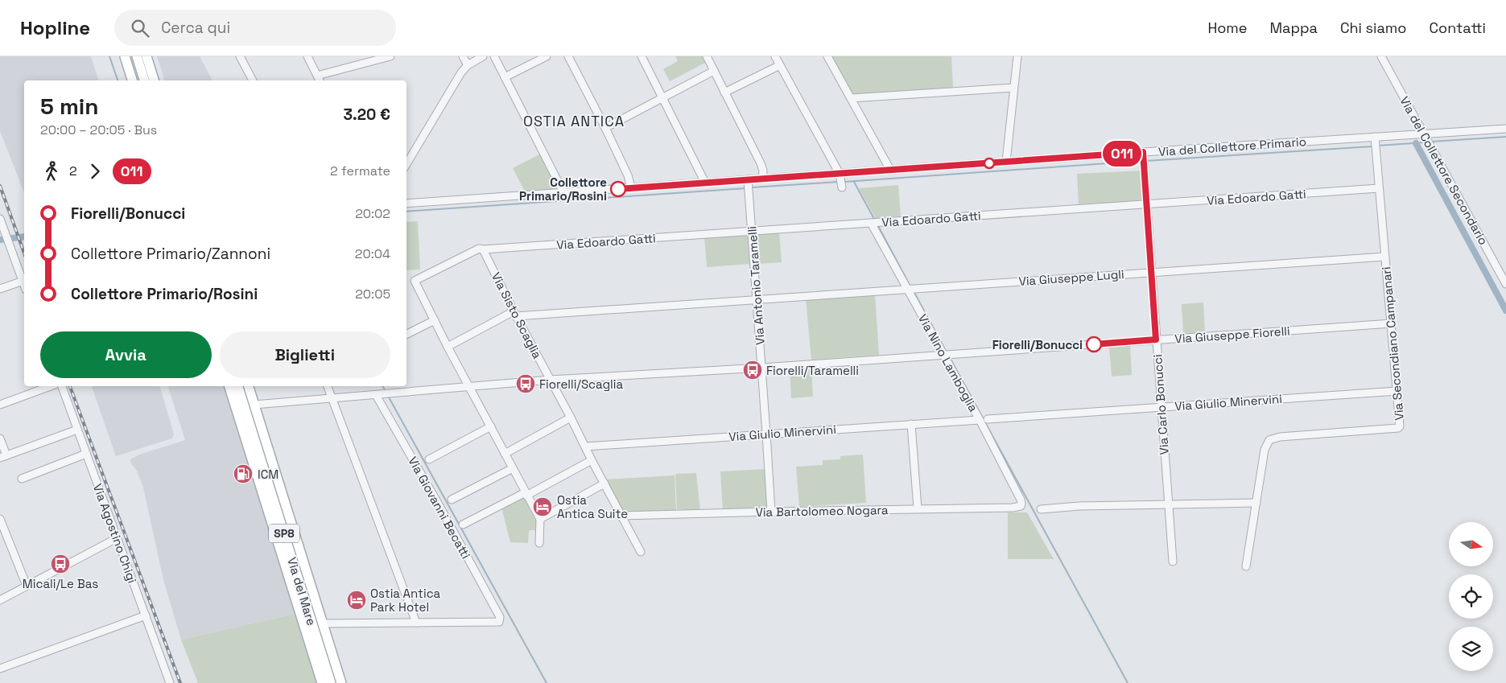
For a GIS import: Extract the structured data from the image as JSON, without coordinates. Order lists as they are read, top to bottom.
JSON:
{
  "streets": {
    "main road": ["SP8", "Via del Mare"],
    "street": [
      "Via del Collettore Primario",
      "Via del Collettore Secondario",
      "Via Edoardo Gatti",
      "Via Giuseppe Lugli",
      "Via Antonio Taramelli",
      "Via Sisto Scaglia",
      "Via Giuseppe Fiorelli",
      "Via Secondiano Campanari",
      "Via Nino Lamboglia",
      "Via Giulio Minervini",
      "Via Carlo Bonucci",
      "Via Giovanni Becatti",
      "Via Bartolomeo Nogara",
      "Via Agostino Chigi"
    ]
  },
  "crossings": [
    ["Via del Collettore Primario", "Via del Collettore Secondario"],
    ["Via del Collettore Primario", "Via Antonio Taramelli"],
    ["Via del Collettore Primario", "Via Secondiano Campanari"],
    ["Via del Collettore Primario", "Via Carlo Bonucci"],
    ["Via Edoardo Gatti", "Via Antonio Taramelli"],
    ["Via Edoardo Gatti", "Via Sisto Scaglia"],
    ["Via Edoardo Gatti", "Via Secondiano Campanari"],
    ["Via Edoardo Gatti", "Via Nino Lamboglia"],
    ["Via Edoardo Gatti", "Via Carlo Bonucci"],
    ["Via Giuseppe Lugli", "Via Antonio Taramelli"],
    ["Via Giuseppe Lugli", "Via Sisto Scaglia"],
    ["Via Giuseppe Lugli", "Via Secondiano Campanari"],
    ["Via Giuseppe Lugli", "Via Nino Lamboglia"],
    ["Via Giuseppe Lugli", "Via Carlo Bonucci"],
    ["Via Antonio Taramelli", "Via Giuseppe Fiorelli"],
    ["Via Antonio Taramelli", "Via Giulio Minervini"],
    ["Via Antonio Taramelli", "Via Bartolomeo Nogara"],
    ["Via Sisto Scaglia", "Via Giuseppe Fiorelli"],
    ["Via Sisto Scaglia", "Via Giulio Minervini"],
    ["Via Sisto Scaglia", "Via Bartolomeo Nogara"],
    ["Via Giuseppe Fiorelli", "Via Secondiano Campanari"],
    ["Via Giuseppe Fiorelli", "Via Nino Lamboglia"],
    ["Via Giuseppe Fiorelli", "Via Carlo Bonucci"],
    ["Via Giuseppe Fiorelli", "Via Giovanni Becatti"],
    ["Via Secondiano Campanari", "Via Giulio Minervini"],
    ["Via Nino Lamboglia", "Via Giulio Minervini"],
    ["Via Nino Lamboglia", "Via Bartolomeo Nogara"],
    ["Via Giulio Minervini", "Via Carlo Bonucci"]
  ],
  "districts": ["OSTIA ANTICA"],
  "places": {
    "other": ["Collettore Primario/Rosini", "Fiorelli/Bonucci"],
    "bus stop": ["Fiorelli/Taramelli", "Fiorelli/Scaglia", "Micali/Le Bas"],
    "fuel station": ["ICM"],
    "hotel": ["Ostia Antica Suite", "Ostia Antica Park Hotel"]
  },
  "lines": ["bus line 011"],
  "north": "right",
  "page": {
    "header": "Hopline",
    "search": "Cerca qui",
    "nav": [
      "Home",
      "Mappa",
      "Chi siamo",
      "Contatti"
    ],
    "on_map": "011",
    "heading": ["5 min", "20:00 – 20:05 · Bus", "3.20 €"],
    "legs": ["2", "011", "2 fermate"],
    "list": [
      {
        "name": "Fiorelli/Bonucci",
        "value": "20:02"
      },
      {
        "name": "Collettore Primario/Zannoni",
        "value": "20:04"
      },
      {
        "name": "Collettore Primario/Rosini",
        "value": "20:05"
      }
    ],
    "buttons": ["Avvia", "Biglietti"]
  }
}
